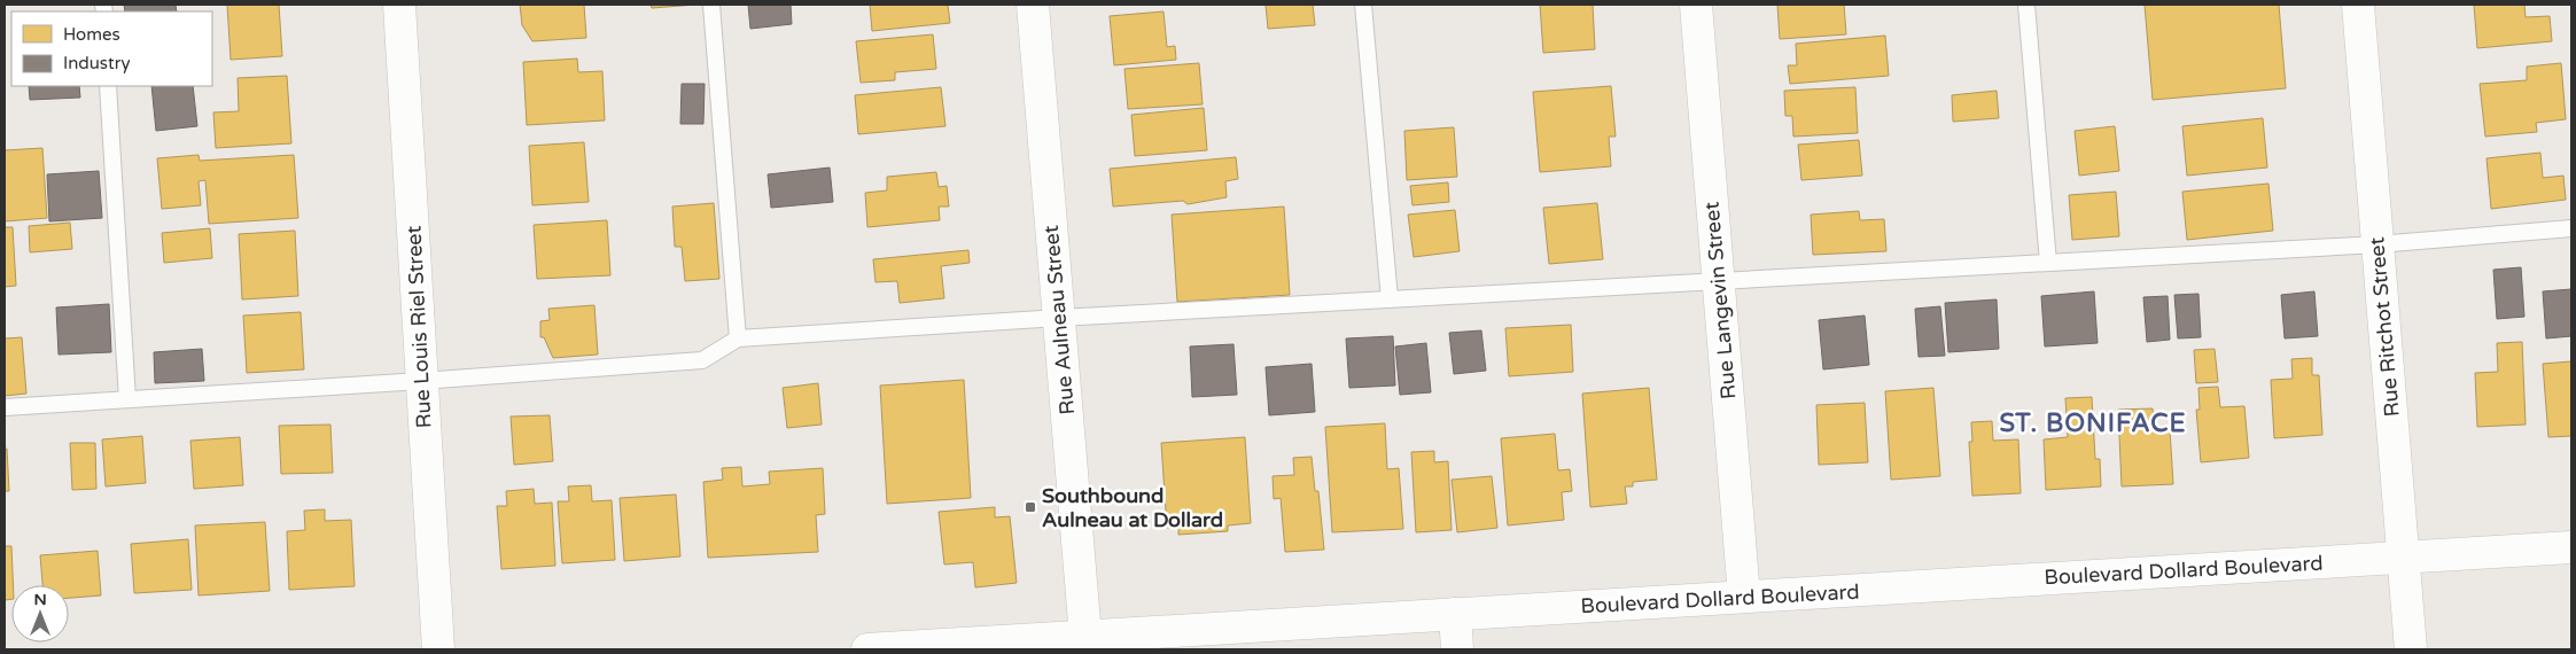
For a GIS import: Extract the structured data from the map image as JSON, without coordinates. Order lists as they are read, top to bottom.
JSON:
{
  "streets": {
    "street": [
      "Rue Langevin Street",
      "Rue Aulneau Street",
      "Rue Louis Riel Street",
      "Rue Ritchot Street",
      "Boulevard Dollard Boulevard"
    ]
  },
  "crossings": [
    ["Rue Langevin Street", "Boulevard Dollard Boulevard"],
    ["Rue Aulneau Street", "Boulevard Dollard Boulevard"],
    ["Rue Ritchot Street", "Boulevard Dollard Boulevard"]
  ],
  "districts": ["ST. BONIFACE"],
  "places": {
    "transit": ["Southbound Aulneau at Dollard"]
  },
  "legend": ["Homes", "Industry"],
  "north": "top"
}
